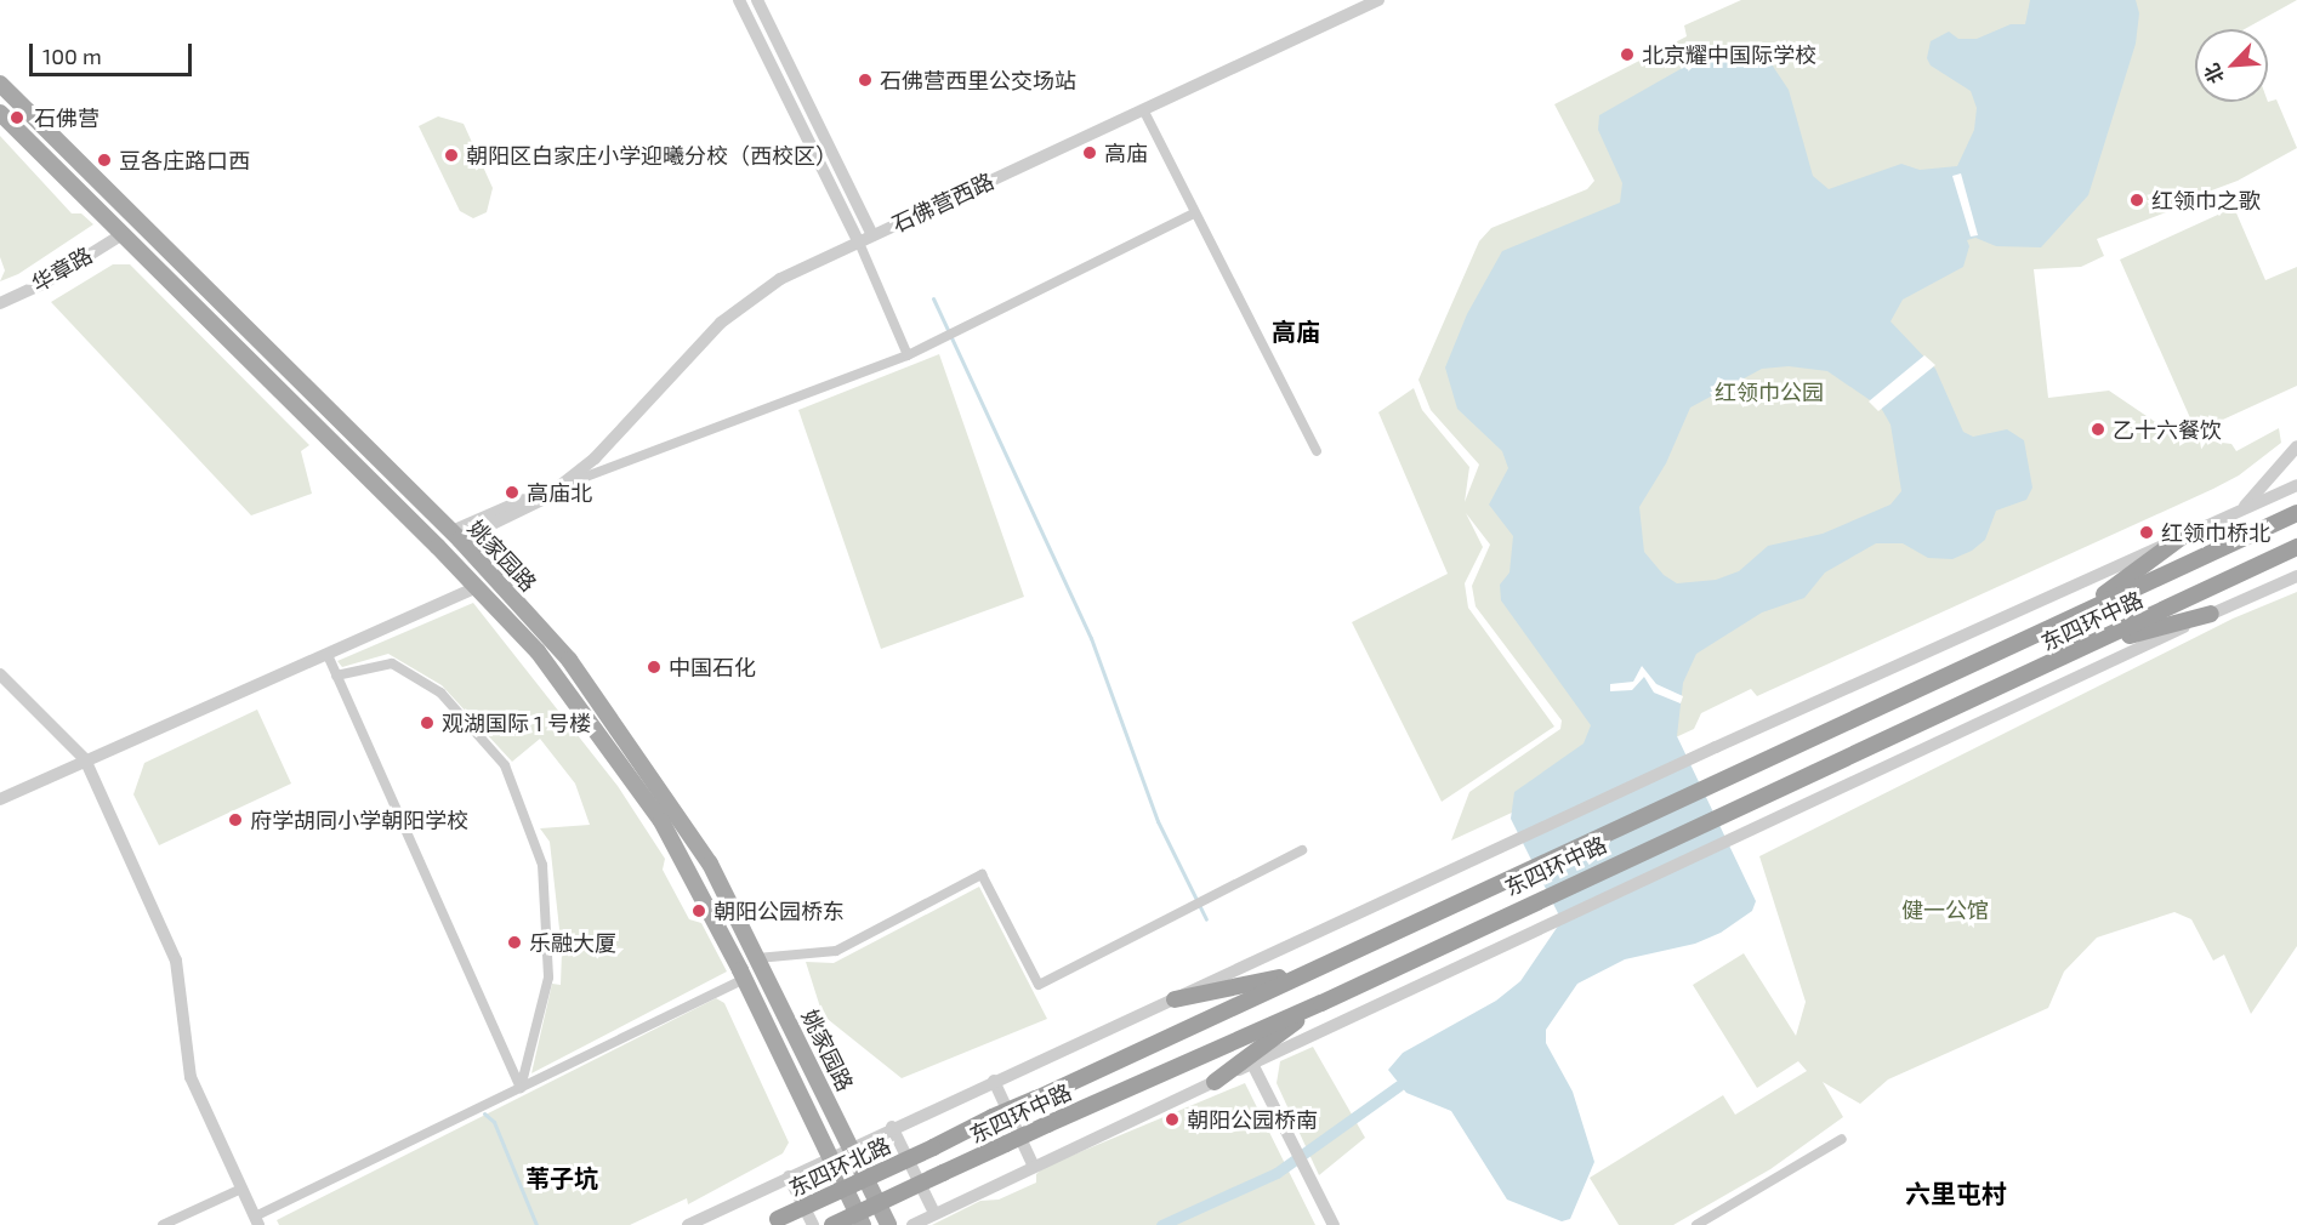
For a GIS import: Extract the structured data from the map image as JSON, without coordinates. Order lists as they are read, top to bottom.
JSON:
{
  "streets": {
    "highway": ["东四环中路", "东四环北路"],
    "main road": ["姚家园路"],
    "street": ["石佛营西路", "华章路"]
  },
  "crossings": [
    ["石佛营西路", "姚家园路"],
    ["华章路", "姚家园路"],
    ["姚家园路", "东四环中路"],
    ["姚家园路", "东四环北路"],
    ["东四环中路", "东四环北路"]
  ],
  "districts": ["高庙", "苇子坑", "六里屯村"],
  "parks": ["红领巾公园", "健一公馆"],
  "places": [
    "北京耀中国际学校",
    "石佛营西里公交场站",
    "石佛营",
    "高庙",
    "朝阳区白家庄小学迎曦分校（西校区）",
    "豆各庄路口西",
    "红领巾之歌",
    "乙十六餐饮",
    "高庙北",
    "红领巾桥北",
    "中国石化",
    "观湖国际 1 号楼",
    "府学胡同小学朝阳学校",
    "朝阳公园桥东",
    "乐融大厦",
    "朝阳公园桥南"
  ],
  "scale_bar": "100 m",
  "north": "bottom left"
}
